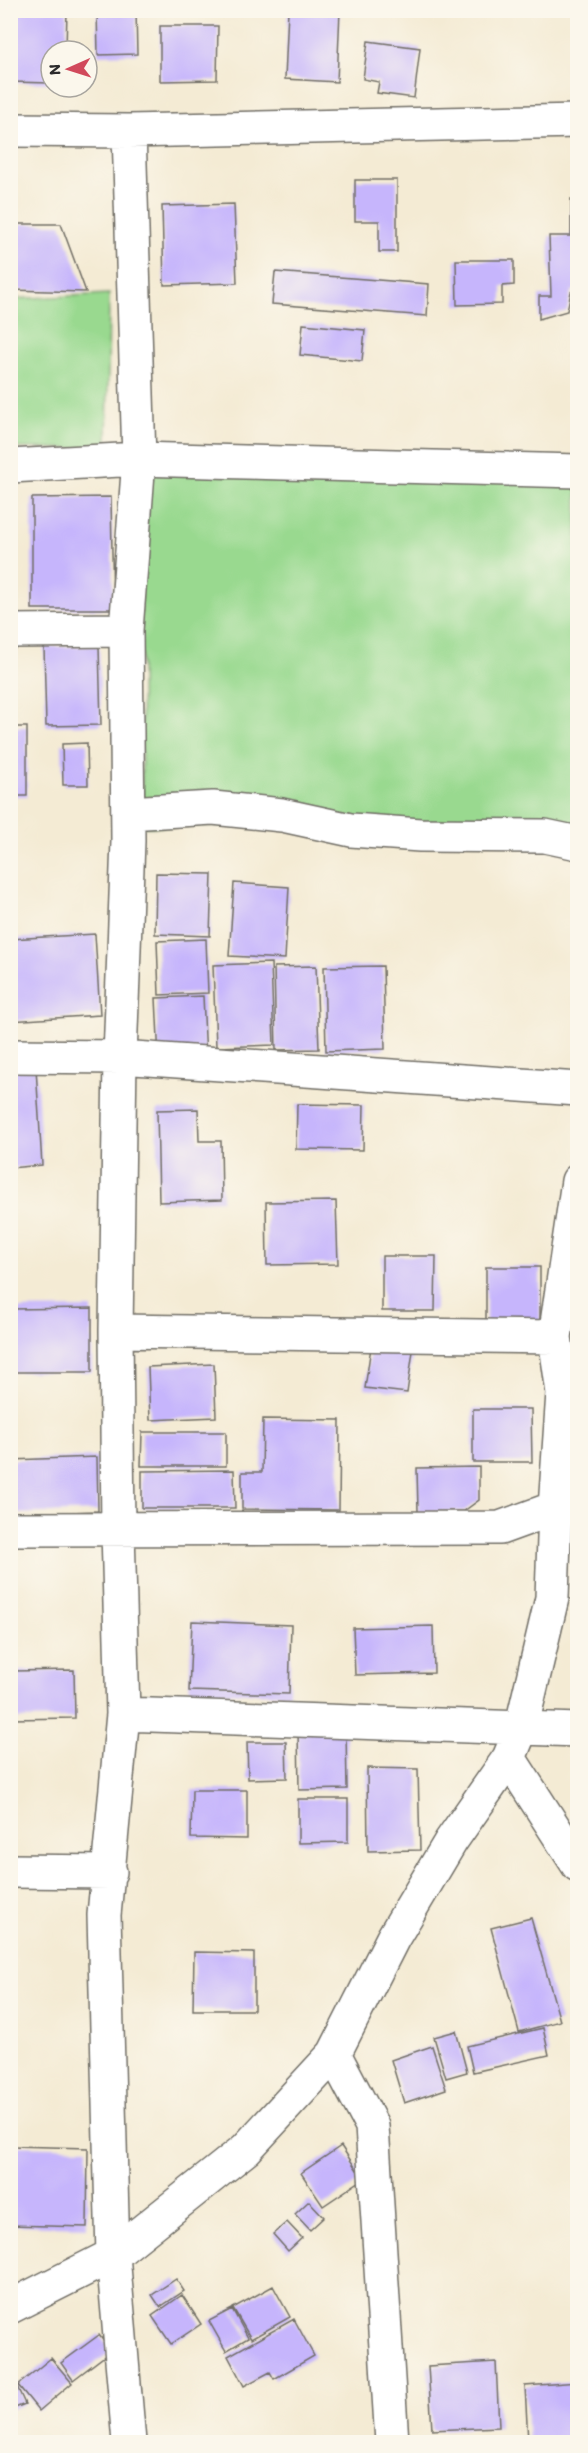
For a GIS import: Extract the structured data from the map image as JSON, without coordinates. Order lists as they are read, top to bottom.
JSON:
{
  "north": "left"
}
